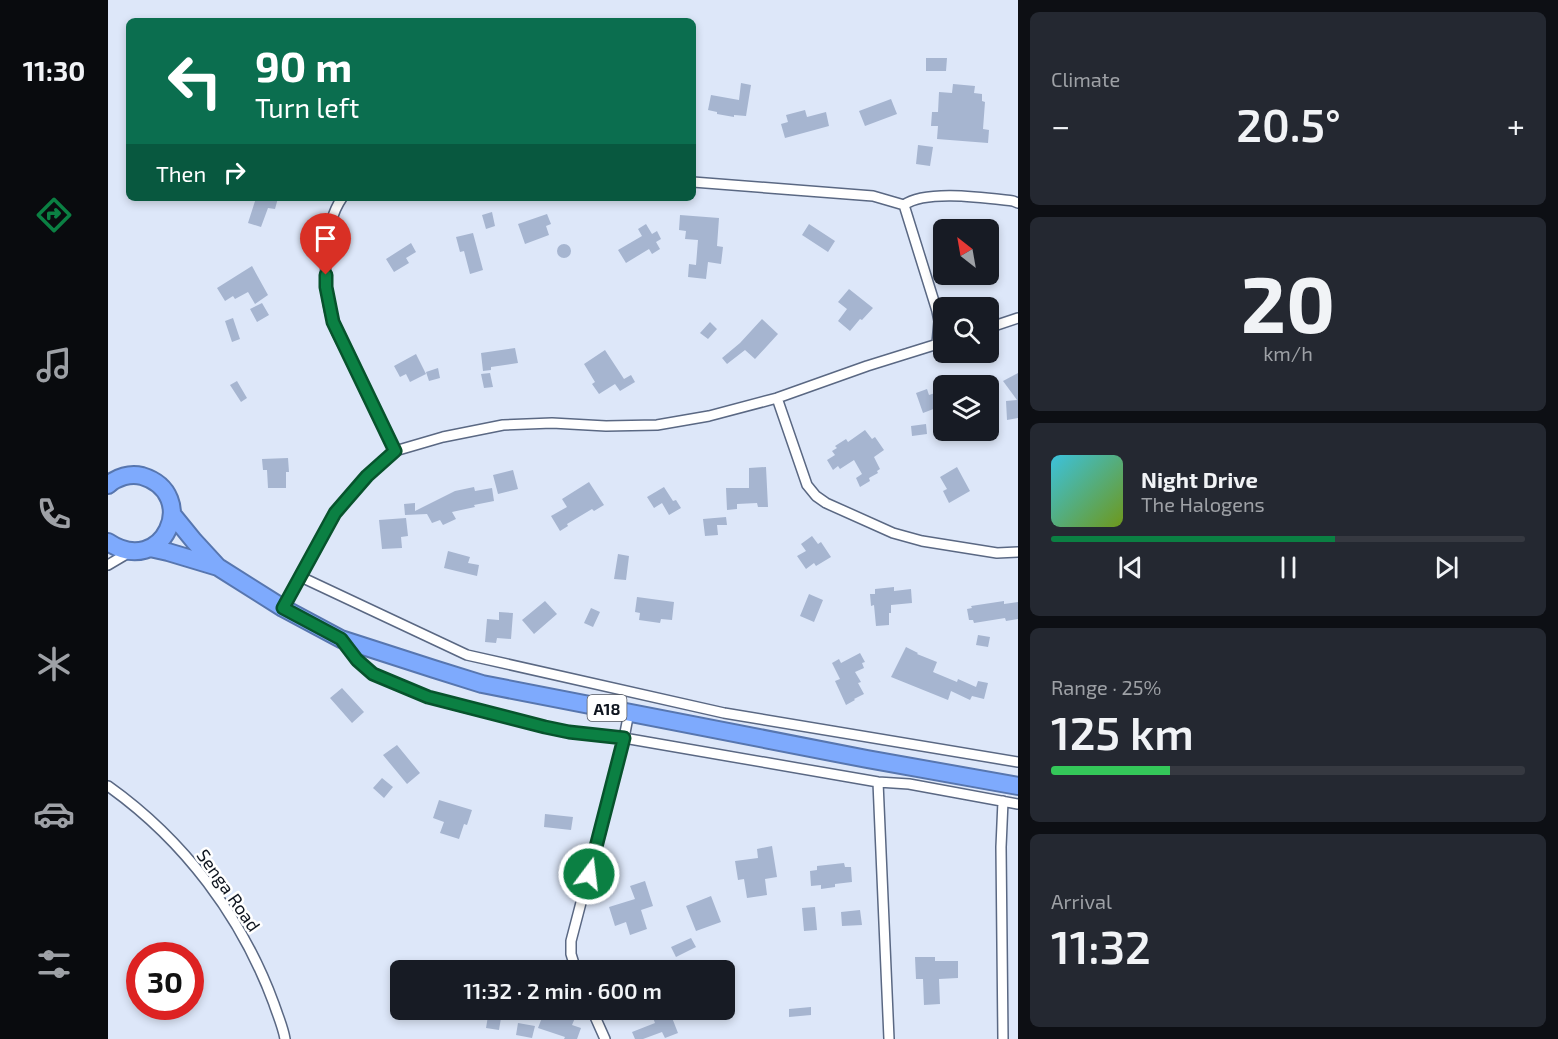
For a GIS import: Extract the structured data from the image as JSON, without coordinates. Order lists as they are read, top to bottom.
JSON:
{
  "streets": {
    "highway": ["A18"],
    "street": ["Senga Road"]
  },
  "north": "top left",
  "page": {
    "tabs": "11:30",
    "tile": [
      "Climate",
      ["20", "km/h"],
      ["Range · 25%", "125 km"],
      ["Arrival", "11:32"]
    ],
    "turn": ["90 m", "Turn left"],
    "heat": ["−", "20.5°", "+"],
    "then": "Then",
    "song": ["Night Drive", "The Halogens"],
    "limit": "30",
    "trip": "11:32 · 2 min · 600 m"
  }
}
